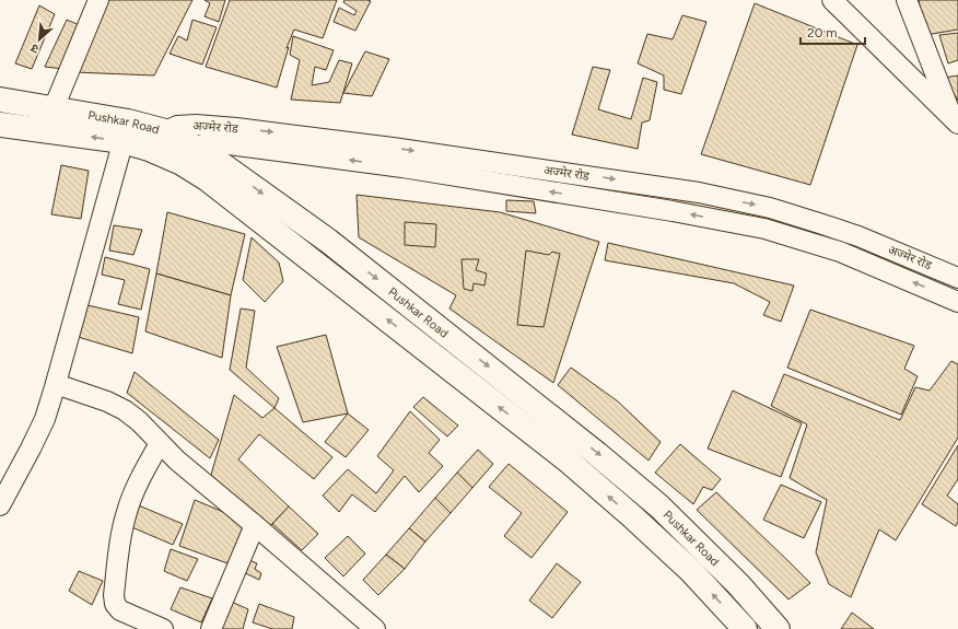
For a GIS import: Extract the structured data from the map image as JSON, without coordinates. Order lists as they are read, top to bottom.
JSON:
{
  "streets": {
    "highway": ["Pushkar Road"],
    "street": ["अज्मेर रोड"]
  },
  "crossings": [
    ["Pushkar Road", "अज्मेर रोड"]
  ],
  "scale_bar": "20 m",
  "north": "bottom left"
}
